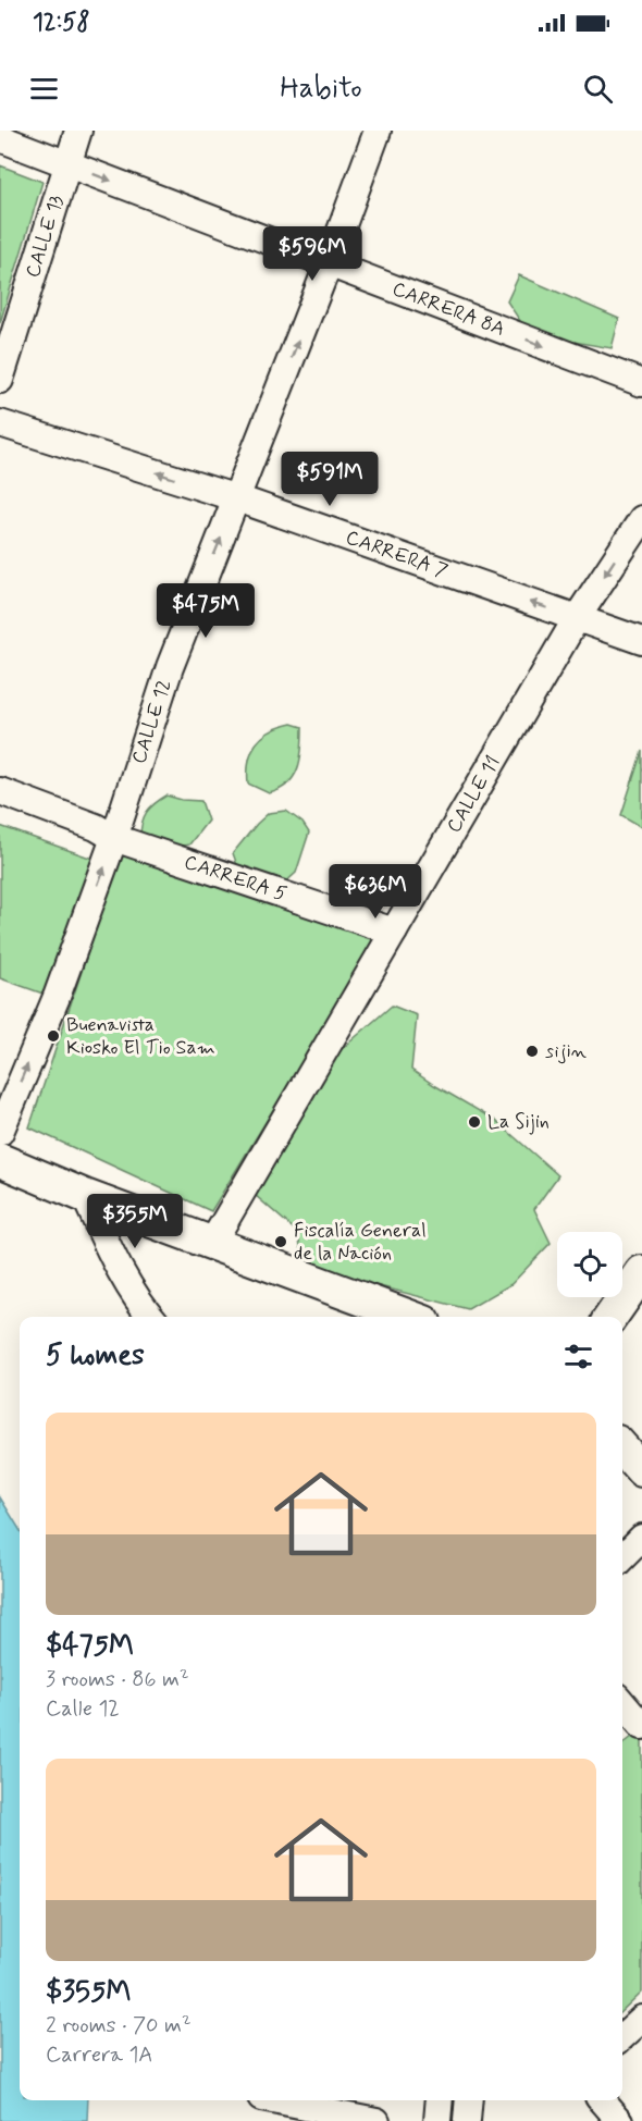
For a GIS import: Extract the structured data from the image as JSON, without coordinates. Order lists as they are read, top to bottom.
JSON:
{
  "streets": {
    "street": [
      "CALLE 13",
      "CARRERA 8A",
      "CARRERA 7",
      "CALLE 12",
      "CALLE 11",
      "CARRERA 5"
    ]
  },
  "crossings": [
    ["CALLE 13", "CARRERA 8A"],
    ["CARRERA 8A", "CALLE 12"],
    ["CARRERA 7", "CALLE 12"],
    ["CARRERA 7", "CALLE 11"],
    ["CALLE 12", "CARRERA 5"],
    ["CALLE 11", "CARRERA 5"]
  ],
  "one_way": ["CARRERA 8A", "CARRERA 7", "CALLE 12"],
  "places": [
    "Buenavista Kiosko El Tio Sam",
    "sijin",
    "La Sijin",
    "Fiscalía General de la Nación"
  ],
  "page": {
    "status": "12:58",
    "header": "Habito",
    "price": [
      "$596M",
      "$591M",
      "$475M",
      "$636M",
      "$355M"
    ],
    "heading": "5 homes",
    "list": [
      {
        "name": "$475M",
        "note": "3 rooms · 86 m² · Calle 12"
      },
      {
        "name": "$355M",
        "note": "2 rooms · 70 m² · Carrera 1A"
      }
    ]
  }
}
